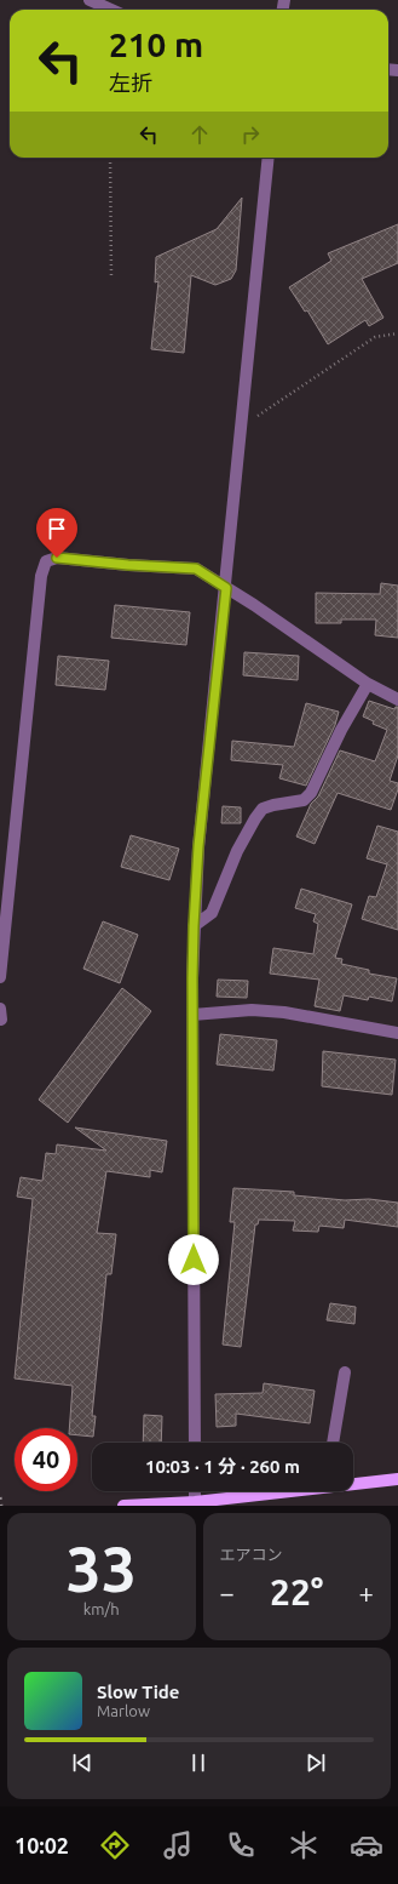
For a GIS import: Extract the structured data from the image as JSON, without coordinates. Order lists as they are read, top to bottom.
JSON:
{
  "page": {
    "turn": ["210 m", "左折"],
    "limit": "40",
    "trip": "10:03 · 1 分 · 260 m",
    "tile": [
      ["33", "km/h"],
      "エアコン"
    ],
    "heat": ["−", "22°", "+"],
    "song": ["Slow Tide", "Marlow"],
    "tabs": "10:02"
  }
}
